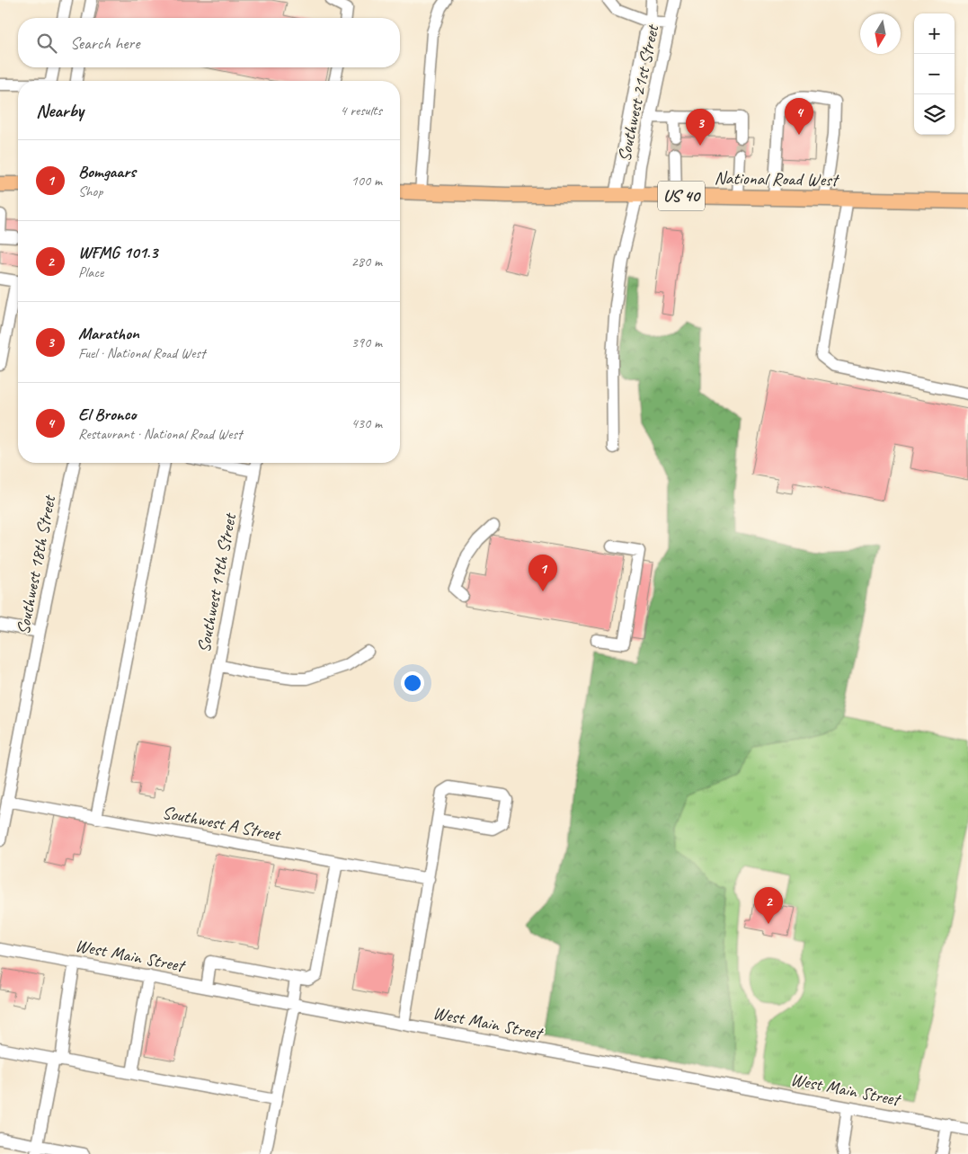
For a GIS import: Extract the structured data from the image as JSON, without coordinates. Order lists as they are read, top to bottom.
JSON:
{
  "streets": {
    "main road": ["National Road West", "US 40"],
    "street": [
      "Southwest 21st Street",
      "Southwest 18th Street",
      "Southwest 19th Street",
      "Southwest A Street",
      "West Main Street"
    ]
  },
  "crossings": [
    ["Southwest 21st Street", "National Road West"],
    ["Southwest 18th Street", "Southwest A Street"]
  ],
  "north": "bottom",
  "page": {
    "map_buttons": ["+", "−"],
    "search": "Search here",
    "heading": ["Nearby", "4 results"],
    "pins": [
      "4",
      "3",
      "1",
      "2"
    ],
    "list": [
      {
        "mark": "1",
        "name": "Bomgaars",
        "note": "Shop",
        "value": "100 m"
      },
      {
        "mark": "2",
        "name": "WFMG 101.3",
        "note": "Place",
        "value": "280 m"
      },
      {
        "mark": "3",
        "name": "Marathon",
        "note": "Fuel · National Road West",
        "value": "390 m"
      },
      {
        "mark": "4",
        "name": "El Bronco",
        "note": "Restaurant · National Road West",
        "value": "430 m"
      }
    ]
  }
}
